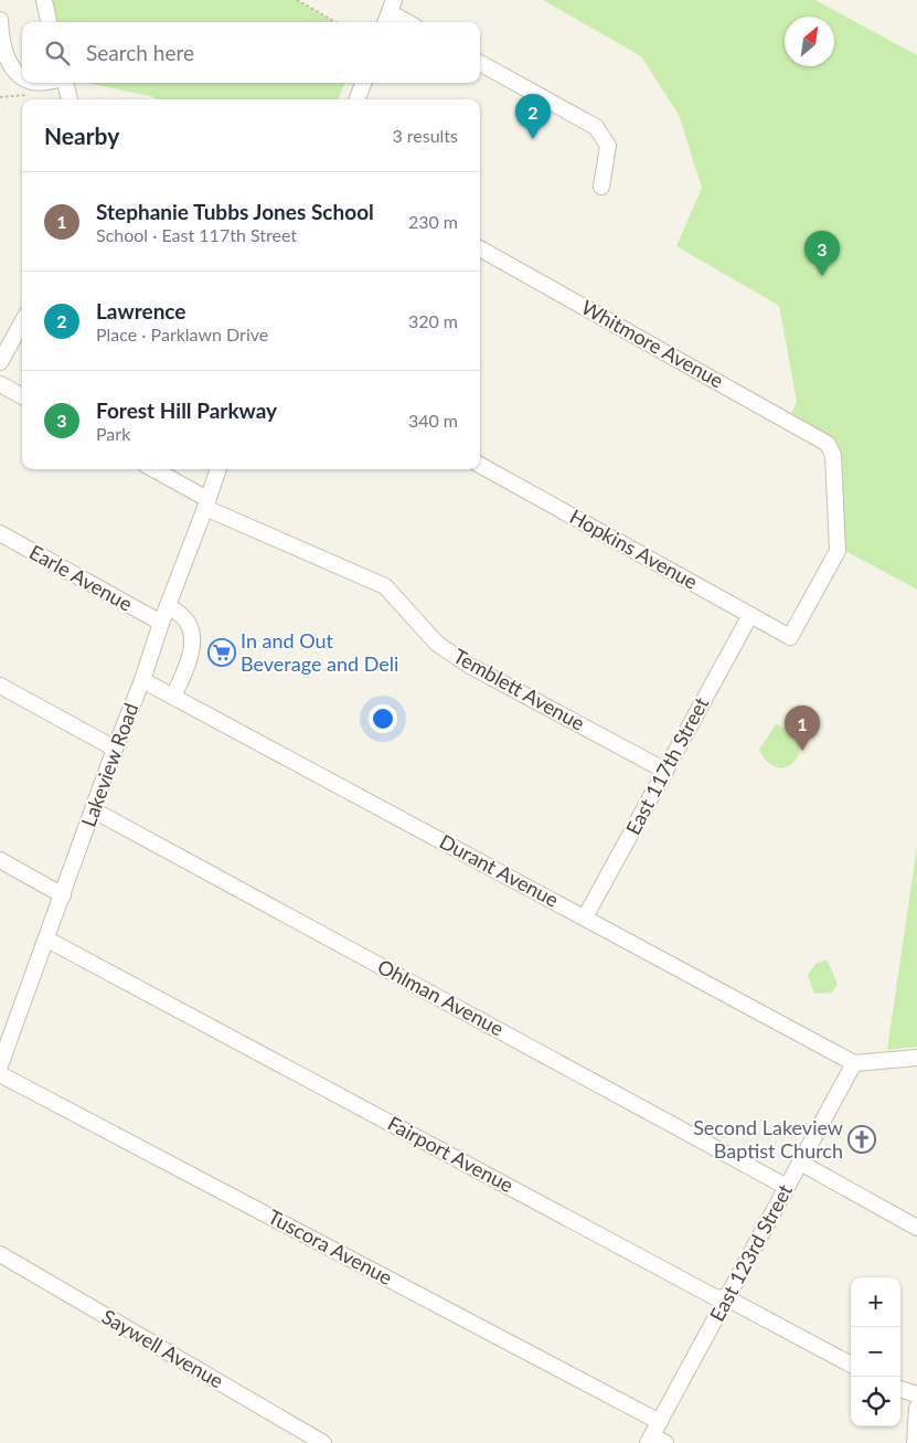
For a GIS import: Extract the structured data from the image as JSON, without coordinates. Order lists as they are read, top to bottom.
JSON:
{
  "streets": {
    "street": [
      "Whitmore Avenue",
      "Hopkins Avenue",
      "Earle Avenue",
      "Temblett Avenue",
      "Lakeview Road",
      "East 117th Street",
      "Durant Avenue",
      "Ohlman Avenue",
      "Fairport Avenue",
      "Tuscora Avenue",
      "East 123rd Street",
      "Saywell Avenue"
    ]
  },
  "crossings": [
    ["Whitmore Avenue", "Hopkins Avenue"],
    ["Hopkins Avenue", "East 117th Street"],
    ["Earle Avenue", "Lakeview Road"],
    ["Temblett Avenue", "Lakeview Road"],
    ["Temblett Avenue", "East 117th Street"],
    ["Lakeview Road", "Durant Avenue"],
    ["Lakeview Road", "Ohlman Avenue"],
    ["Lakeview Road", "Fairport Avenue"],
    ["East 117th Street", "Durant Avenue"],
    ["Durant Avenue", "East 123rd Street"],
    ["Ohlman Avenue", "East 123rd Street"],
    ["Fairport Avenue", "East 123rd Street"],
    ["Tuscora Avenue", "East 123rd Street"]
  ],
  "places": {
    "supermarket": ["In and Out Beverage and Deli"],
    "church": ["Second Lakeview Baptist Church"]
  },
  "north": "top right",
  "page": {
    "search": "Search here",
    "pins": ["2", "3", "1"],
    "heading": ["Nearby", "3 results"],
    "list": [
      {
        "mark": "1",
        "name": "Stephanie Tubbs Jones School",
        "note": "School · East 117th Street",
        "value": "230 m"
      },
      {
        "mark": "2",
        "name": "Lawrence",
        "note": "Place · Parklawn Drive",
        "value": "320 m"
      },
      {
        "mark": "3",
        "name": "Forest Hill Parkway",
        "note": "Park",
        "value": "340 m"
      }
    ],
    "map_buttons": ["+", "−"]
  }
}
